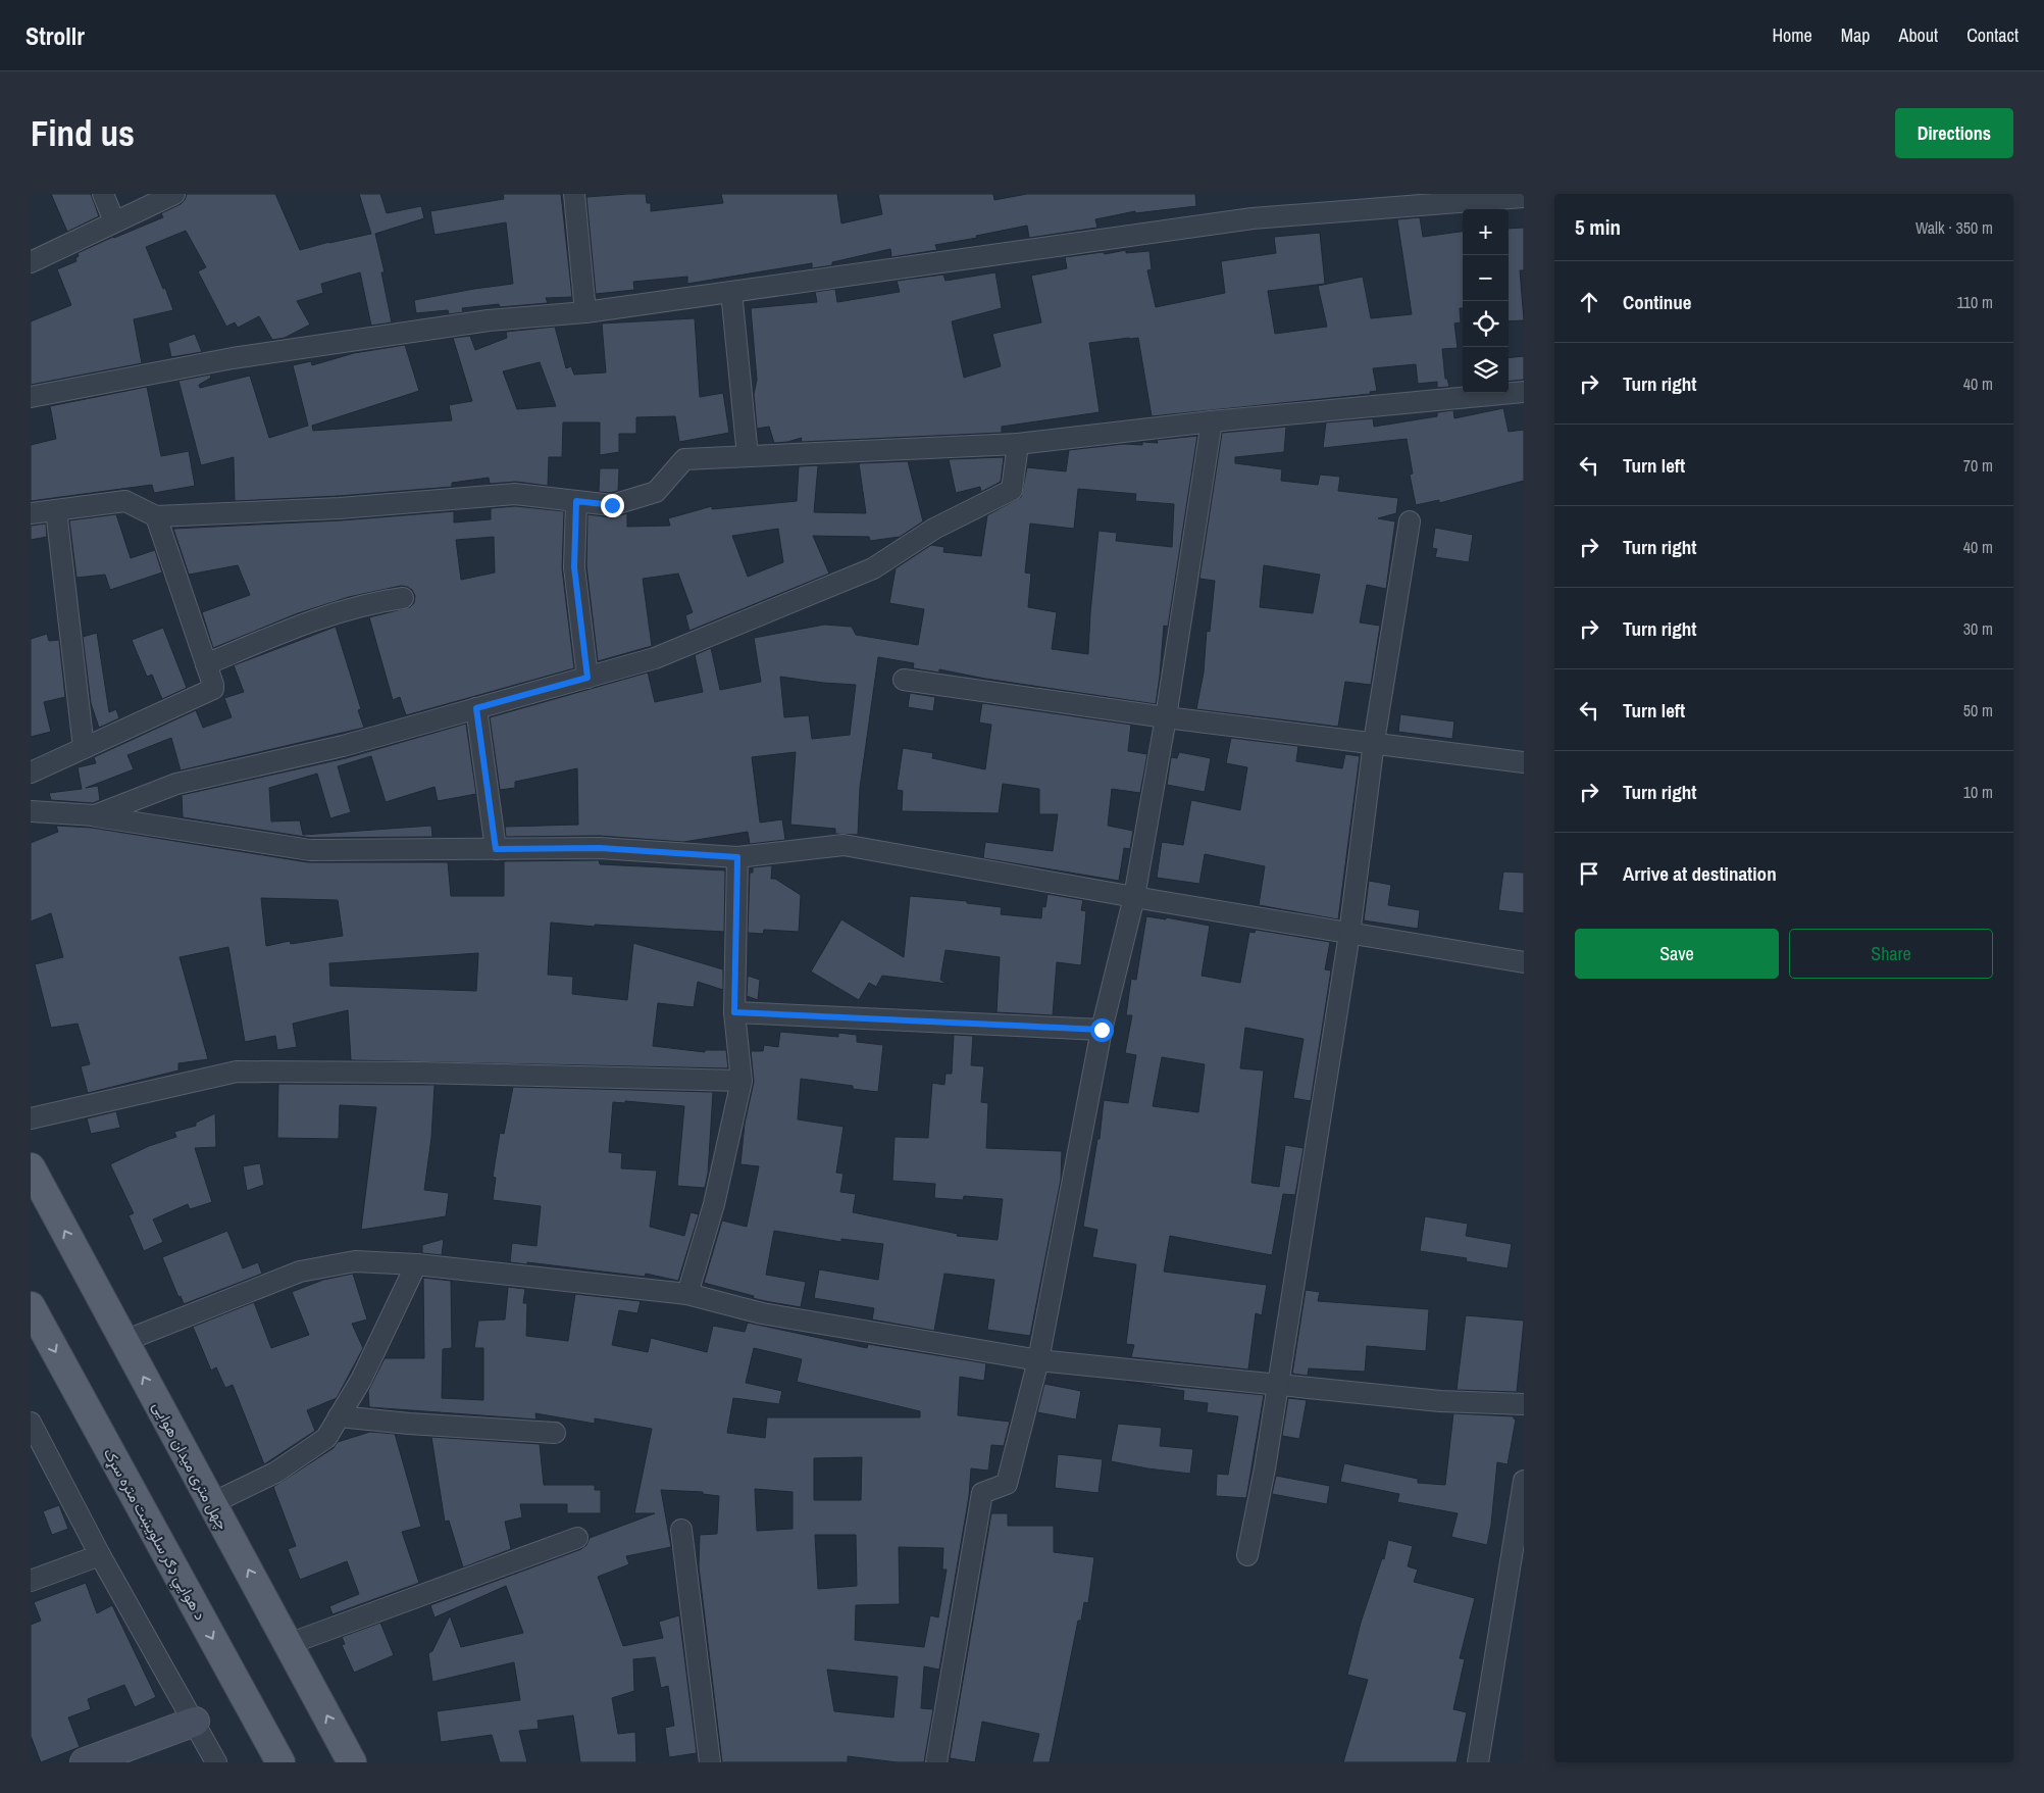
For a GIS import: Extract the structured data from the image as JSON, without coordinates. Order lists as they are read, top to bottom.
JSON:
{
  "streets": {
    "main road": ["چهل متری میدان هوایی", "د هوايي ډګر سلویښت متره سړک"]
  },
  "one_way": ["چهل متری میدان هوایی", "د هوايي ډګر سلویښت متره سړک"],
  "page": {
    "header": "Strollr",
    "nav": [
      "Home",
      "Map",
      "About",
      "Contact"
    ],
    "buttons": [
      "Directions",
      ["Save", "Share"]
    ],
    "title": "Find us",
    "heading": ["5 min", "Walk · 350 m"],
    "map_buttons": ["+", "−"],
    "list": [
      ["Continue", "110 m"],
      ["Turn right", "40 m"],
      ["Turn left", "70 m"],
      ["Turn right", "40 m"],
      ["Turn right", "30 m"],
      ["Turn left", "50 m"],
      ["Turn right", "10 m"],
      "Arrive at destination"
    ]
  }
}
